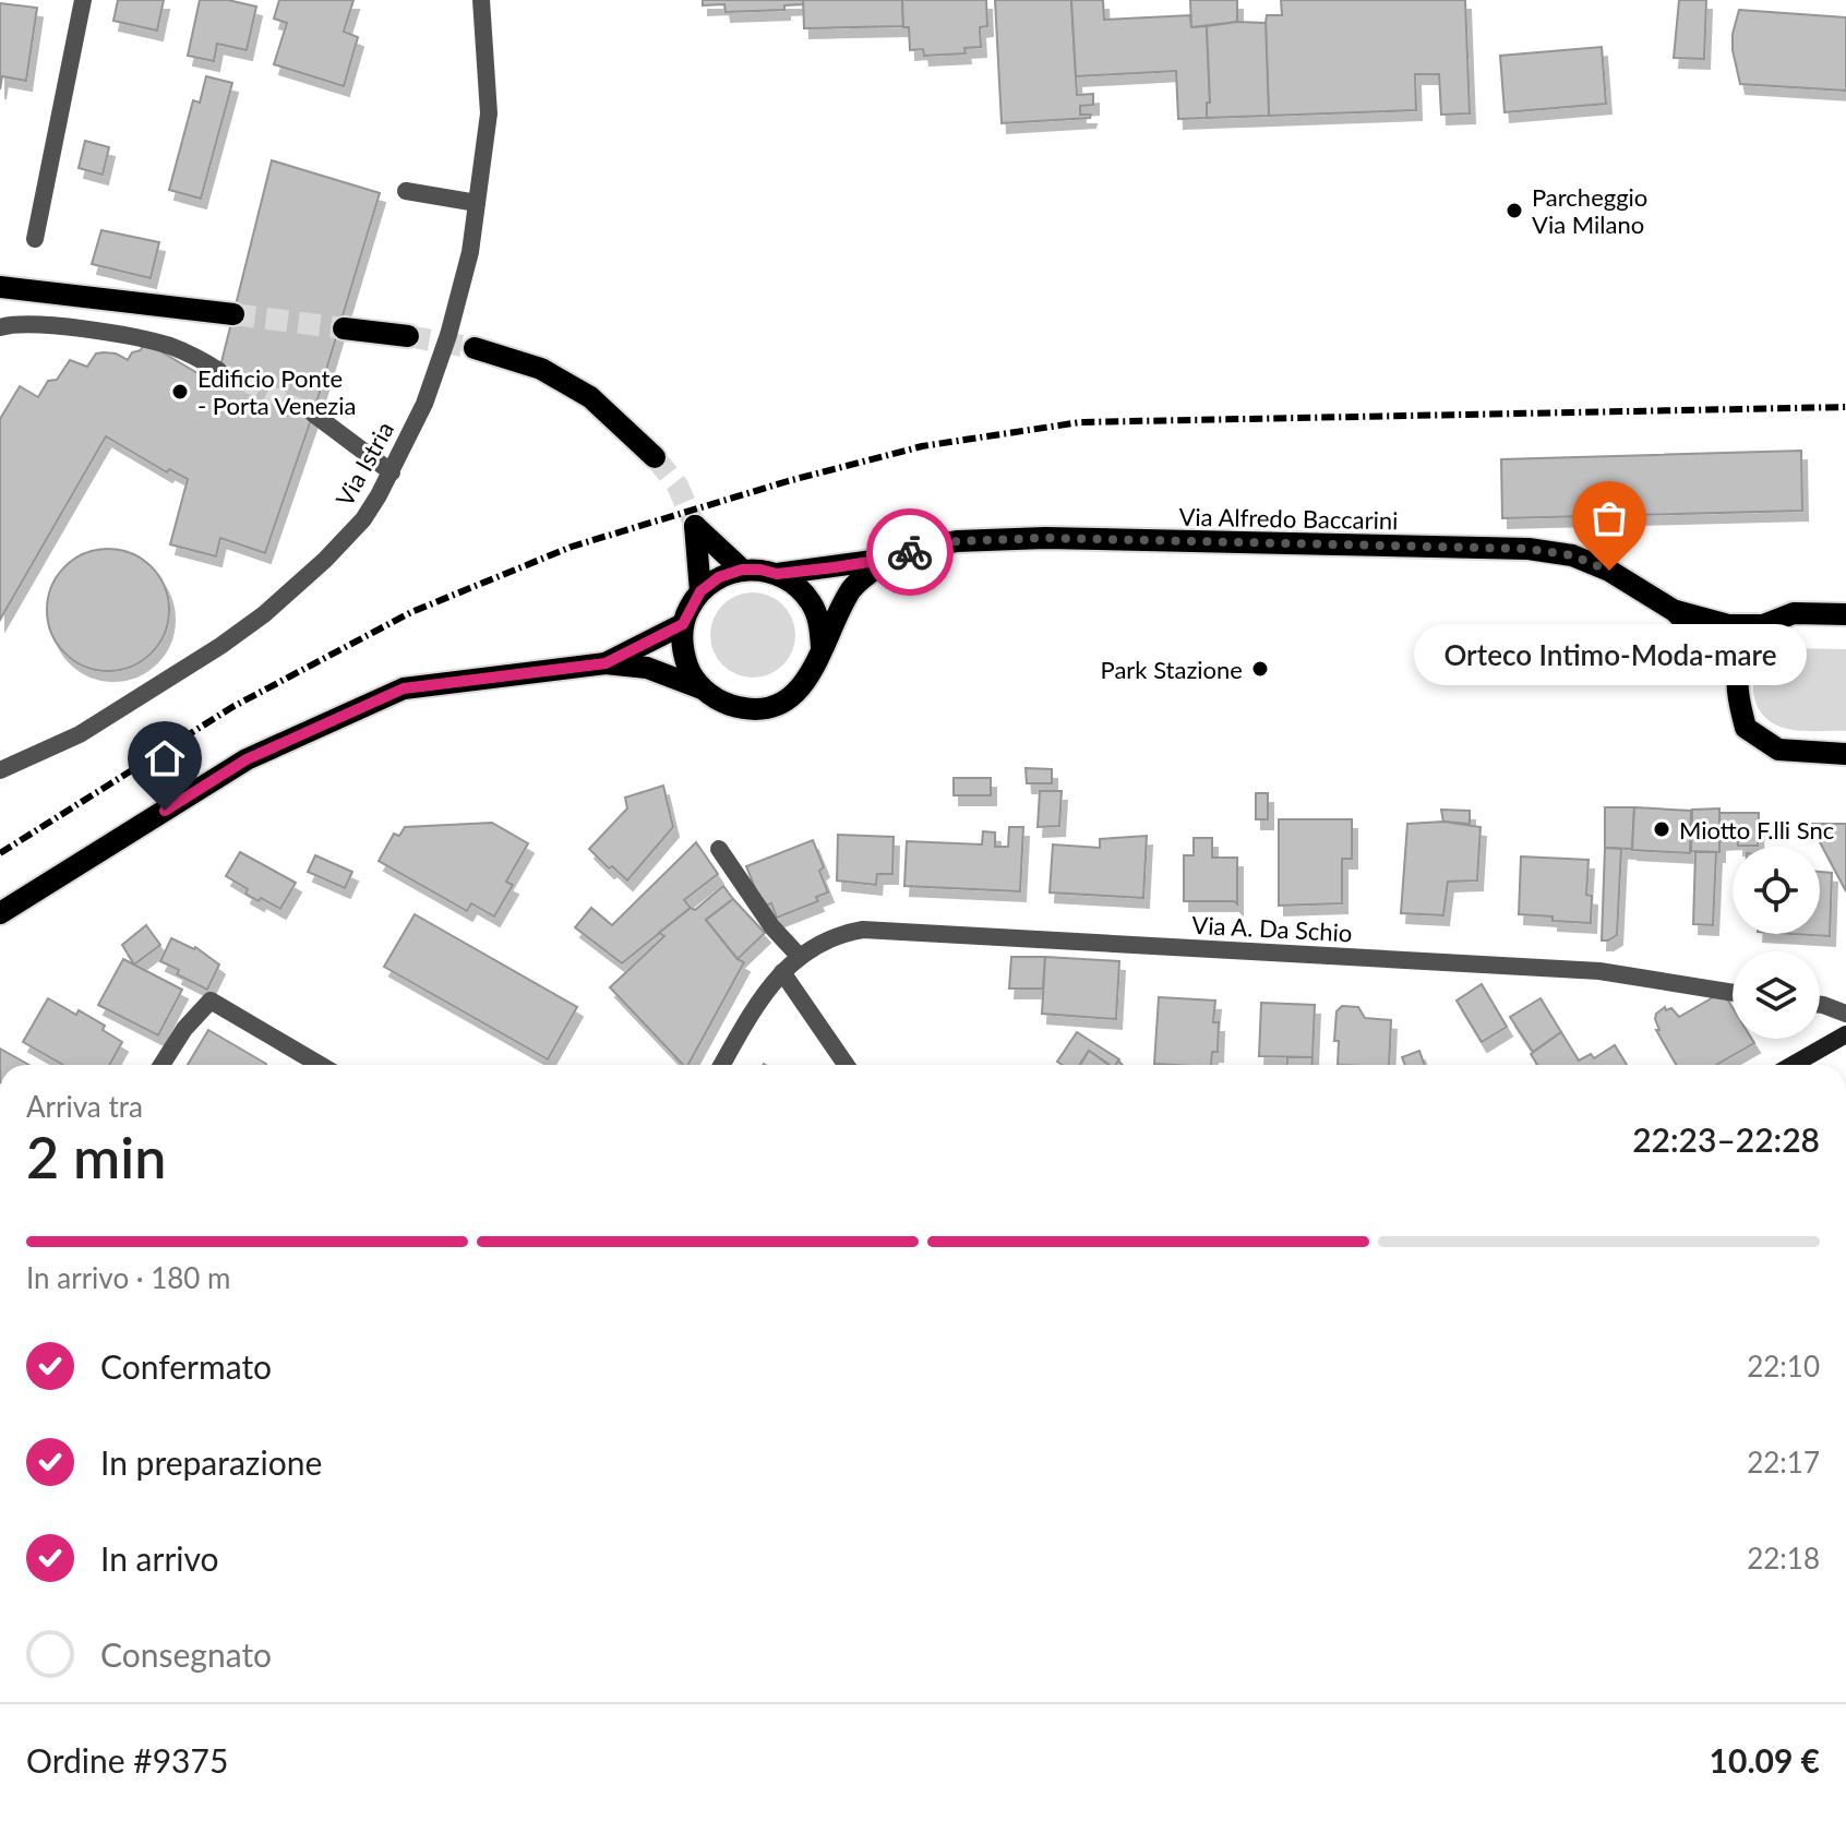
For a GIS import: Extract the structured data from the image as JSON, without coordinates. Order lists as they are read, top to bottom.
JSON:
{
  "streets": {
    "main road": ["Via Alfredo Baccarini"],
    "street": ["Via Istria", "Via A. Da Schio"]
  },
  "places": [
    "Parcheggio Via Milano",
    "Edificio Ponte - Porta Venezia",
    "Orteco Intimo-Moda-mare",
    "Park Stazione",
    "Miotto F.lli Snc"
  ],
  "page": {
    "bubble": "Orteco Intimo-Moda-mare",
    "heading": ["2 min", "Arriva tra", "22:23–22:28"],
    "panel": ["Ordine #9375", "10.09 €"],
    "bar": "In arrivo · 180 m",
    "list": [
      ["Confermato", "22:10"],
      ["In preparazione", "22:17"],
      ["In arrivo", "22:18"],
      "Consegnato"
    ]
  }
}
